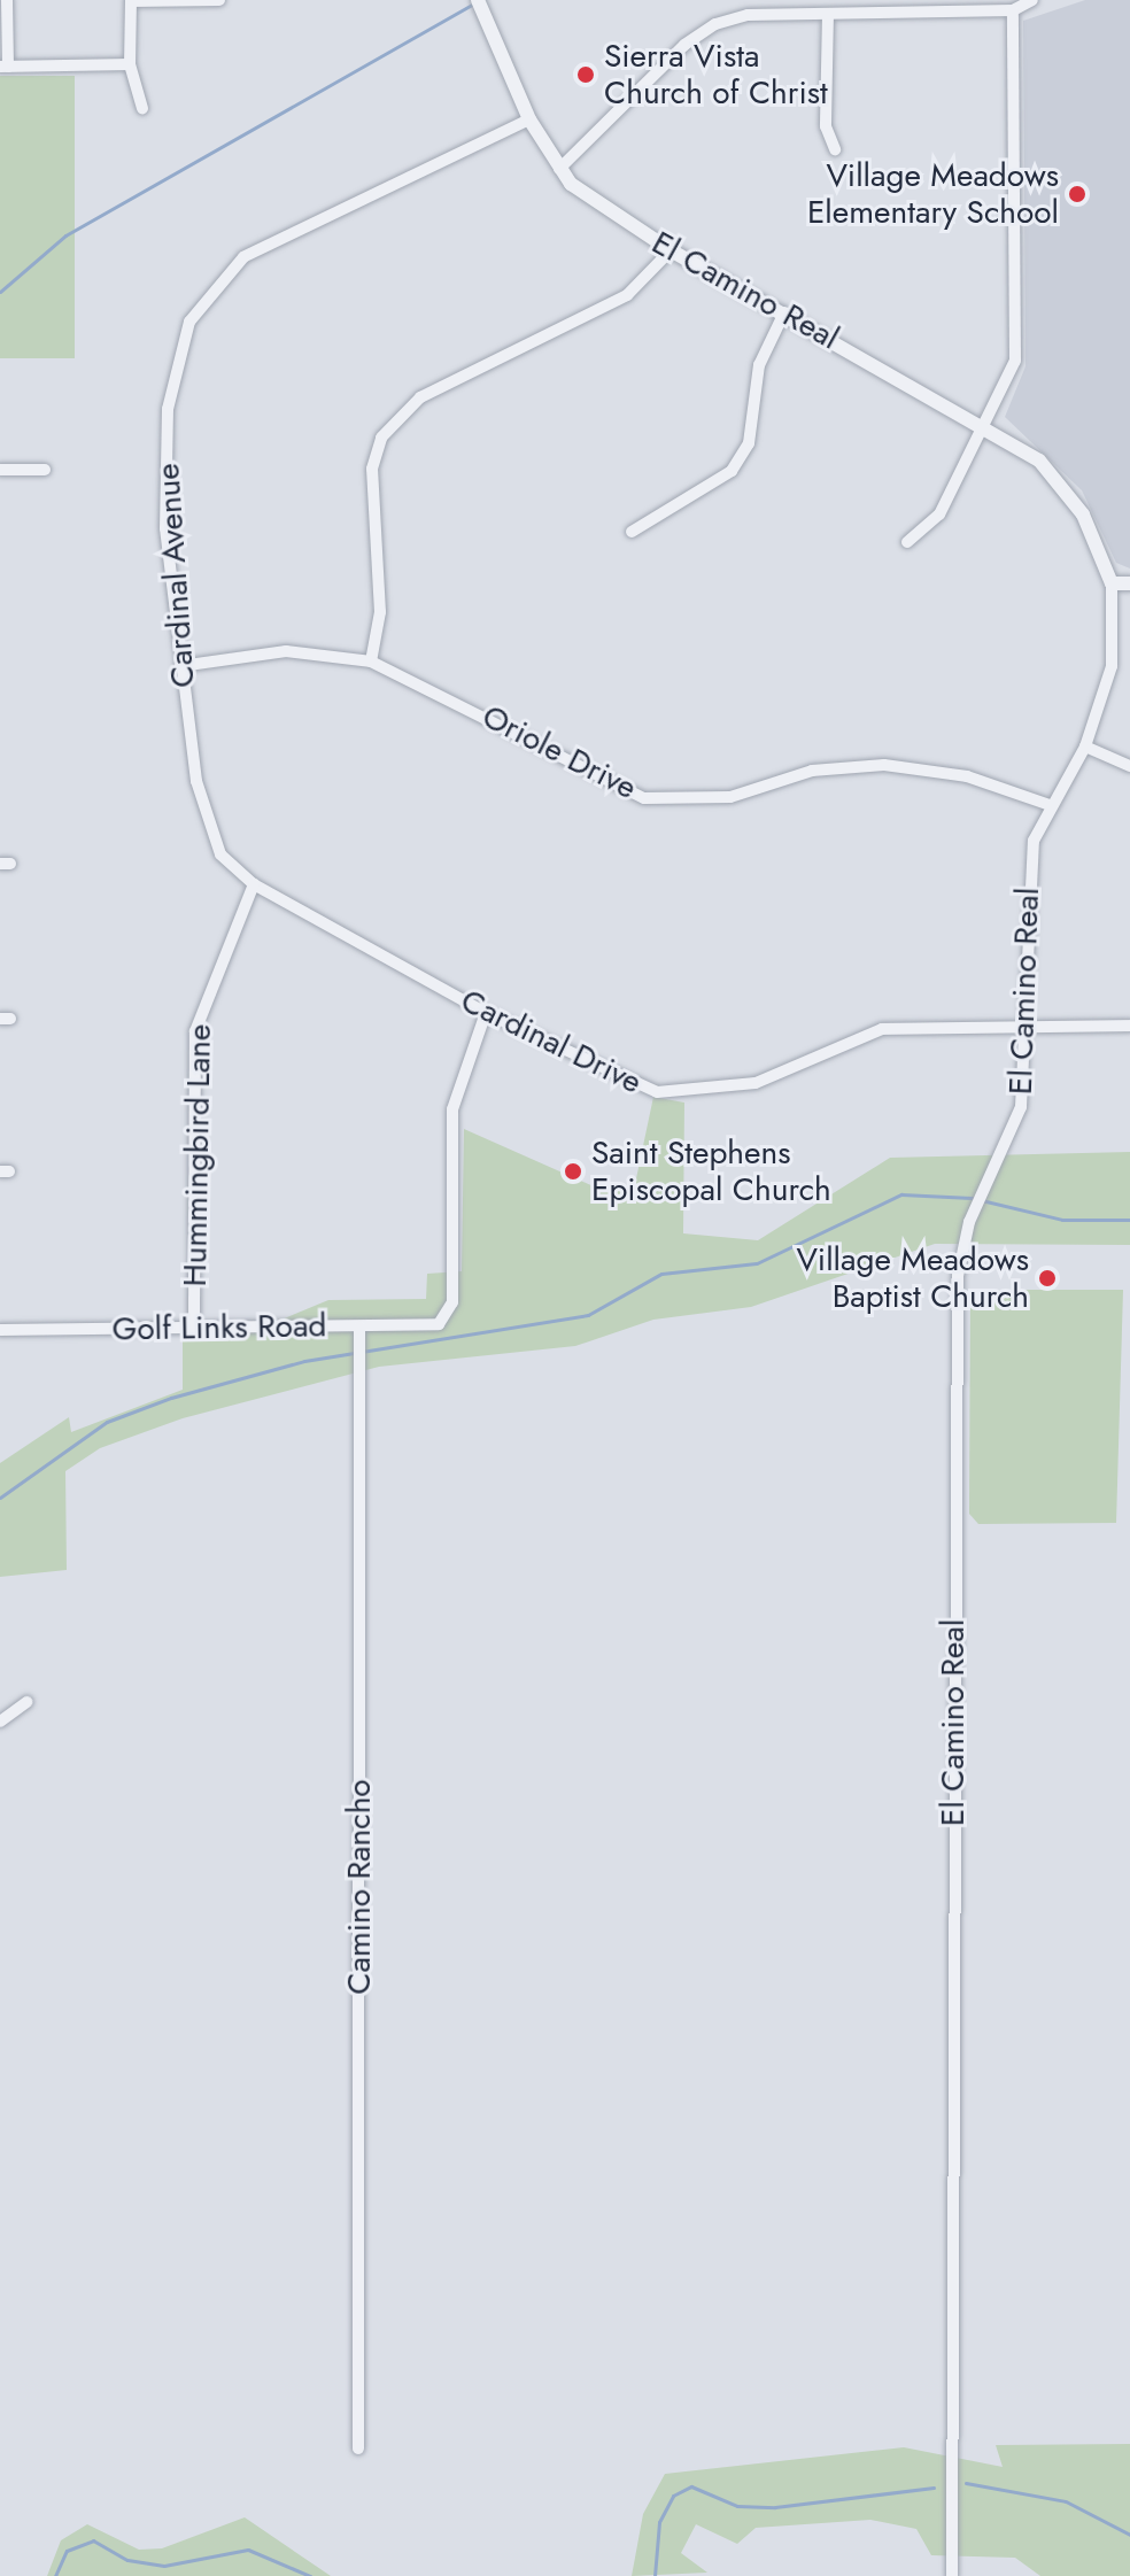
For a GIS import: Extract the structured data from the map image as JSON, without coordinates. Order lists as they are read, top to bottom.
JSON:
{
  "streets": {
    "street": [
      "El Camino Real",
      "Cardinal Avenue",
      "Oriole Drive",
      "Cardinal Drive",
      "Hummingbird Lane",
      "Golf Links Road",
      "Camino Rancho"
    ]
  },
  "crossings": [
    ["El Camino Real", "Cardinal Avenue"],
    ["El Camino Real", "Oriole Drive"],
    ["El Camino Real", "Cardinal Drive"],
    ["Cardinal Avenue", "Oriole Drive"],
    ["Cardinal Avenue", "Cardinal Drive"],
    ["Cardinal Avenue", "Hummingbird Lane"],
    ["Cardinal Drive", "Hummingbird Lane"],
    ["Cardinal Drive", "Golf Links Road"],
    ["Hummingbird Lane", "Golf Links Road"],
    ["Golf Links Road", "Camino Rancho"]
  ],
  "places": [
    "Sierra Vista Church of Christ",
    "Village Meadows Elementary School",
    "Saint Stephens Episcopal Church",
    "Village Meadows Baptist Church"
  ]
}
